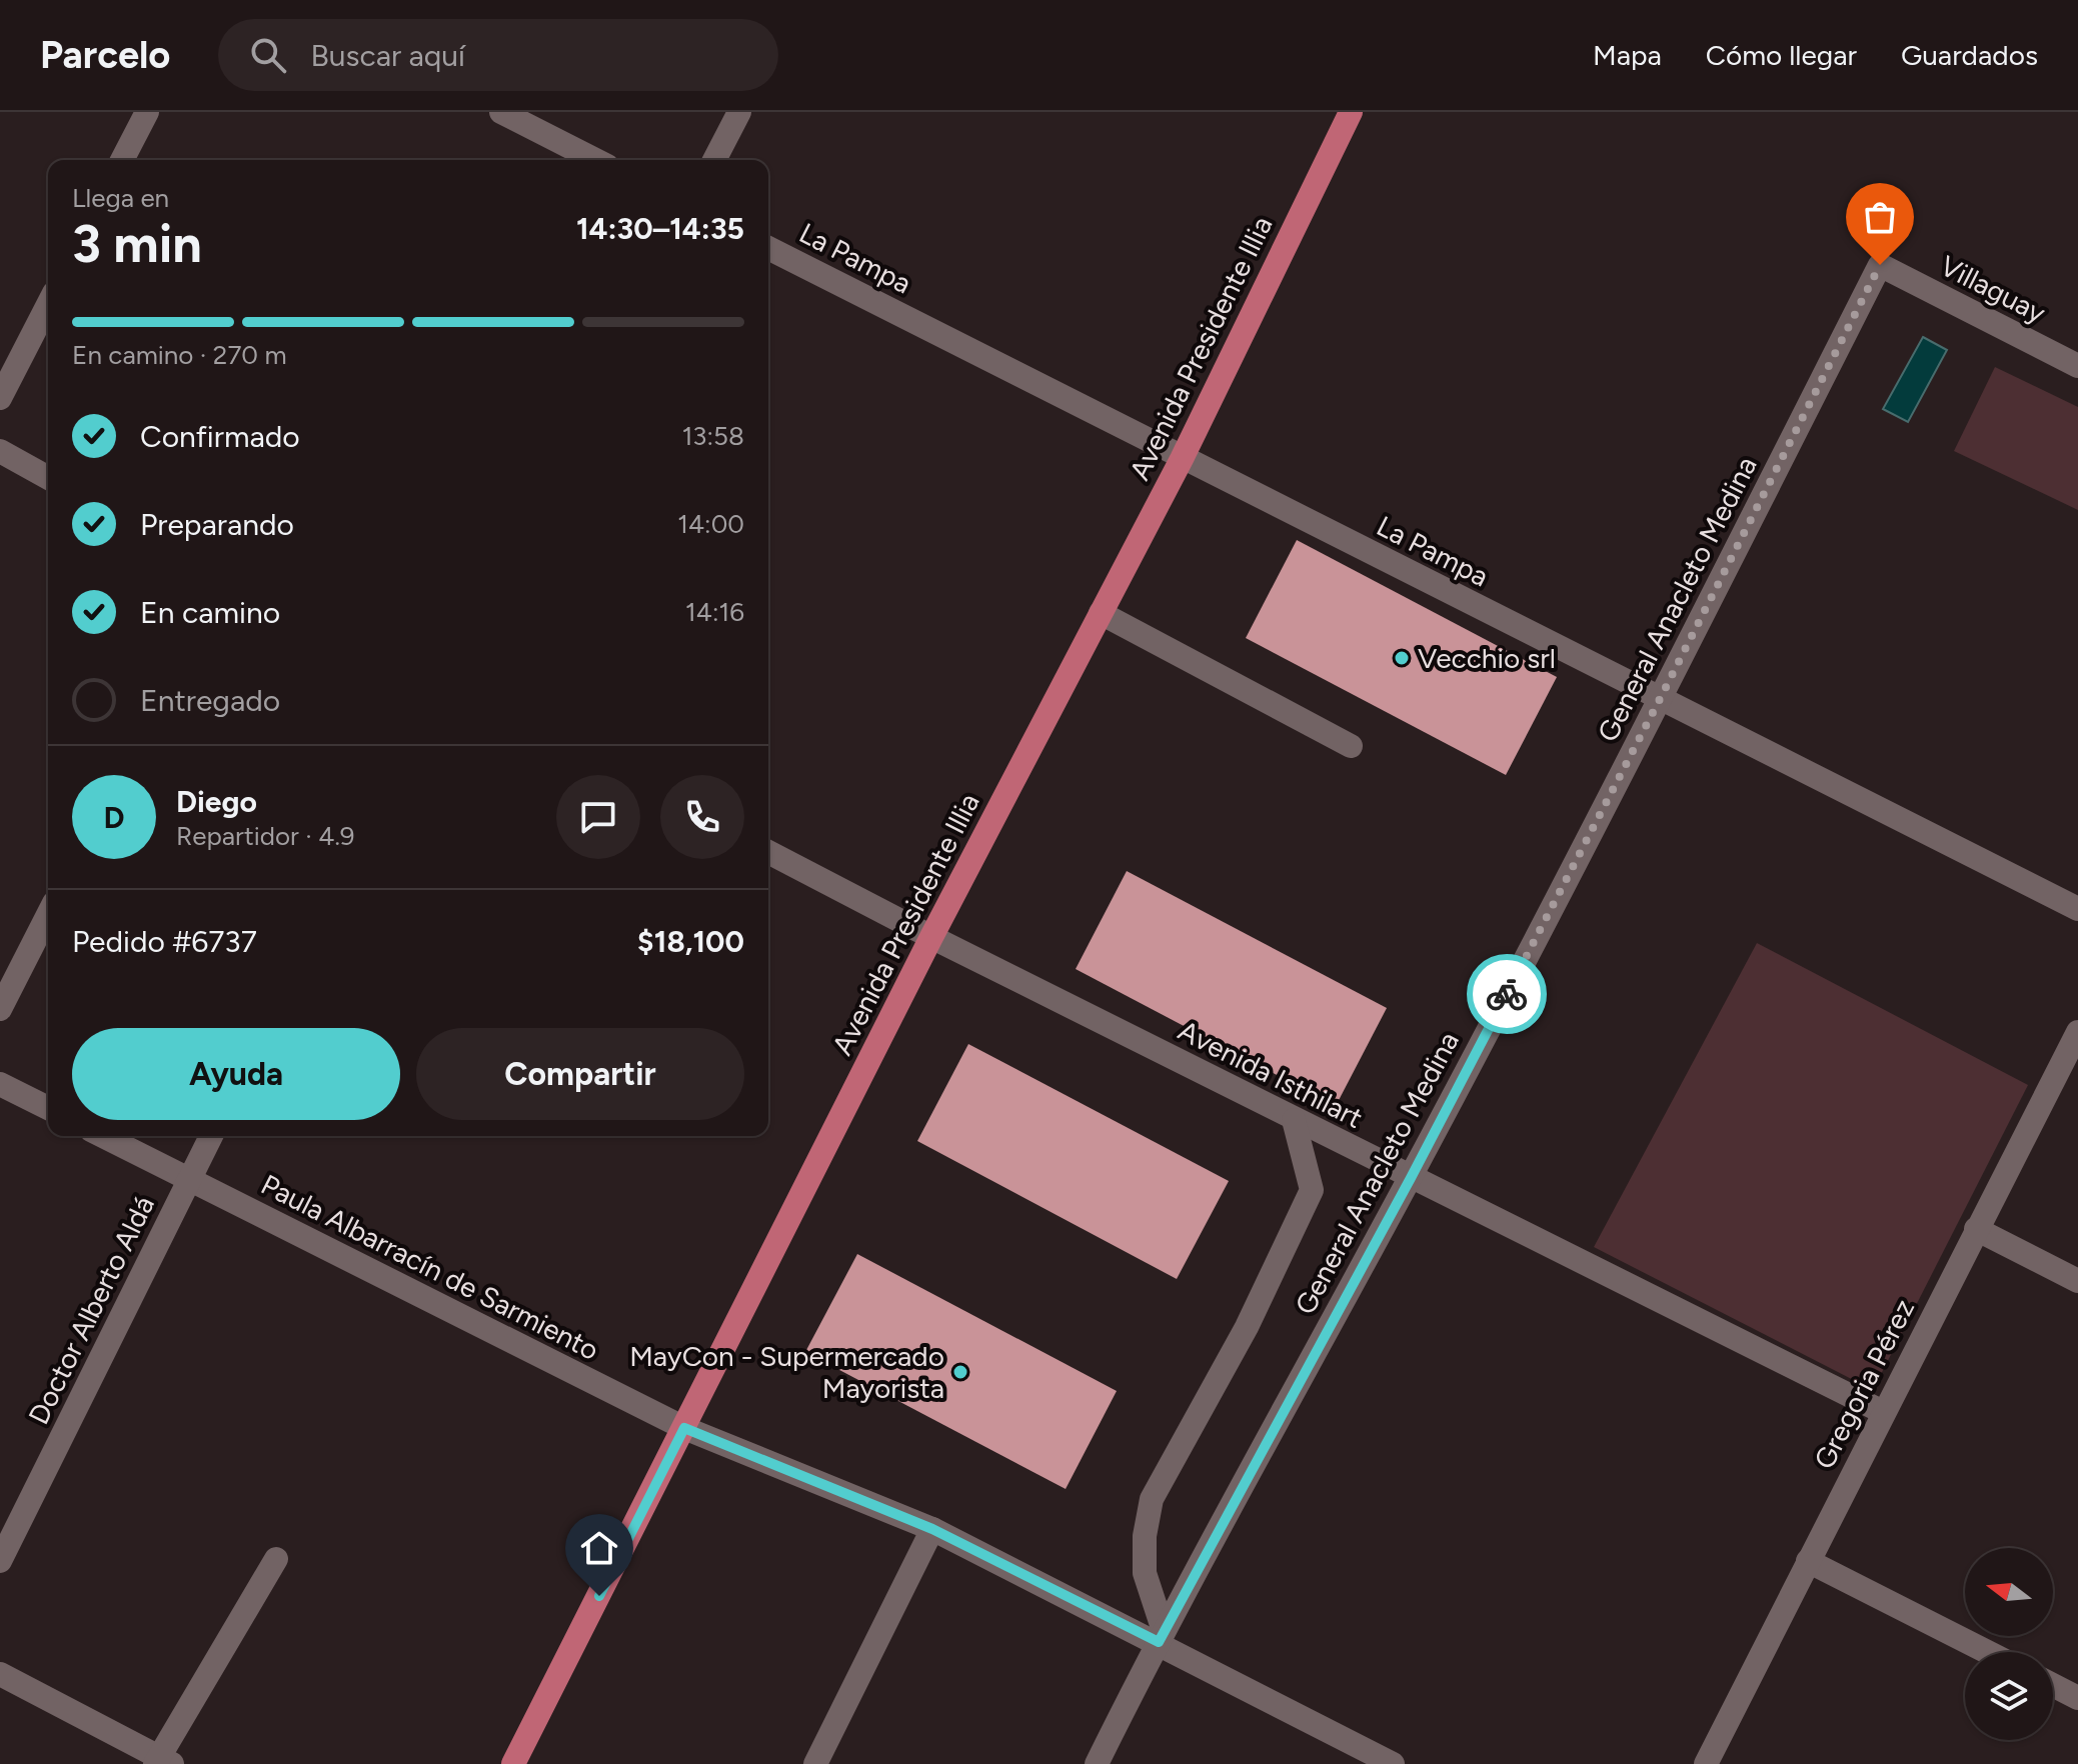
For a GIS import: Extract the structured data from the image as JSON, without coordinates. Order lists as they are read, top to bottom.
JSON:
{
  "streets": {
    "main road": ["Avenida Presidente Illia"],
    "street": [
      "La Pampa",
      "Villaguay",
      "General Anacleto Medina",
      "Avenida Isthilart",
      "Paula Albarracín de Sarmiento",
      "Doctor Alberto Aldá",
      "Gregoria Pérez"
    ]
  },
  "crossings": [
    ["La Pampa", "Avenida Presidente Illia"],
    ["La Pampa", "General Anacleto Medina"],
    ["Villaguay", "General Anacleto Medina"],
    ["Avenida Presidente Illia", "Avenida Isthilart"],
    ["Avenida Presidente Illia", "Paula Albarracín de Sarmiento"],
    ["General Anacleto Medina", "Avenida Isthilart"],
    ["General Anacleto Medina", "Paula Albarracín de Sarmiento"],
    ["Avenida Isthilart", "Gregoria Pérez"],
    ["Paula Albarracín de Sarmiento", "Doctor Alberto Aldá"]
  ],
  "places": ["Vecchio srl", "MayCon - Supermercado Mayorista"],
  "north": "left",
  "page": {
    "header": "Parcelo",
    "search": "Buscar aquí",
    "nav": ["Mapa", "Cómo llegar", "Guardados"],
    "heading": ["3 min", "Llega en", "14:30–14:35"],
    "panel": [
      "Diego",
      "Repartidor · 4.9",
      "Pedido #6737",
      "$18,100"
    ],
    "bar": "En camino · 270 m",
    "list": [
      ["Confirmado", "13:58"],
      ["Preparando", "14:00"],
      ["En camino", "14:16"],
      "Entregado"
    ],
    "round": "D",
    "buttons": ["Ayuda", "Compartir"]
  }
}
